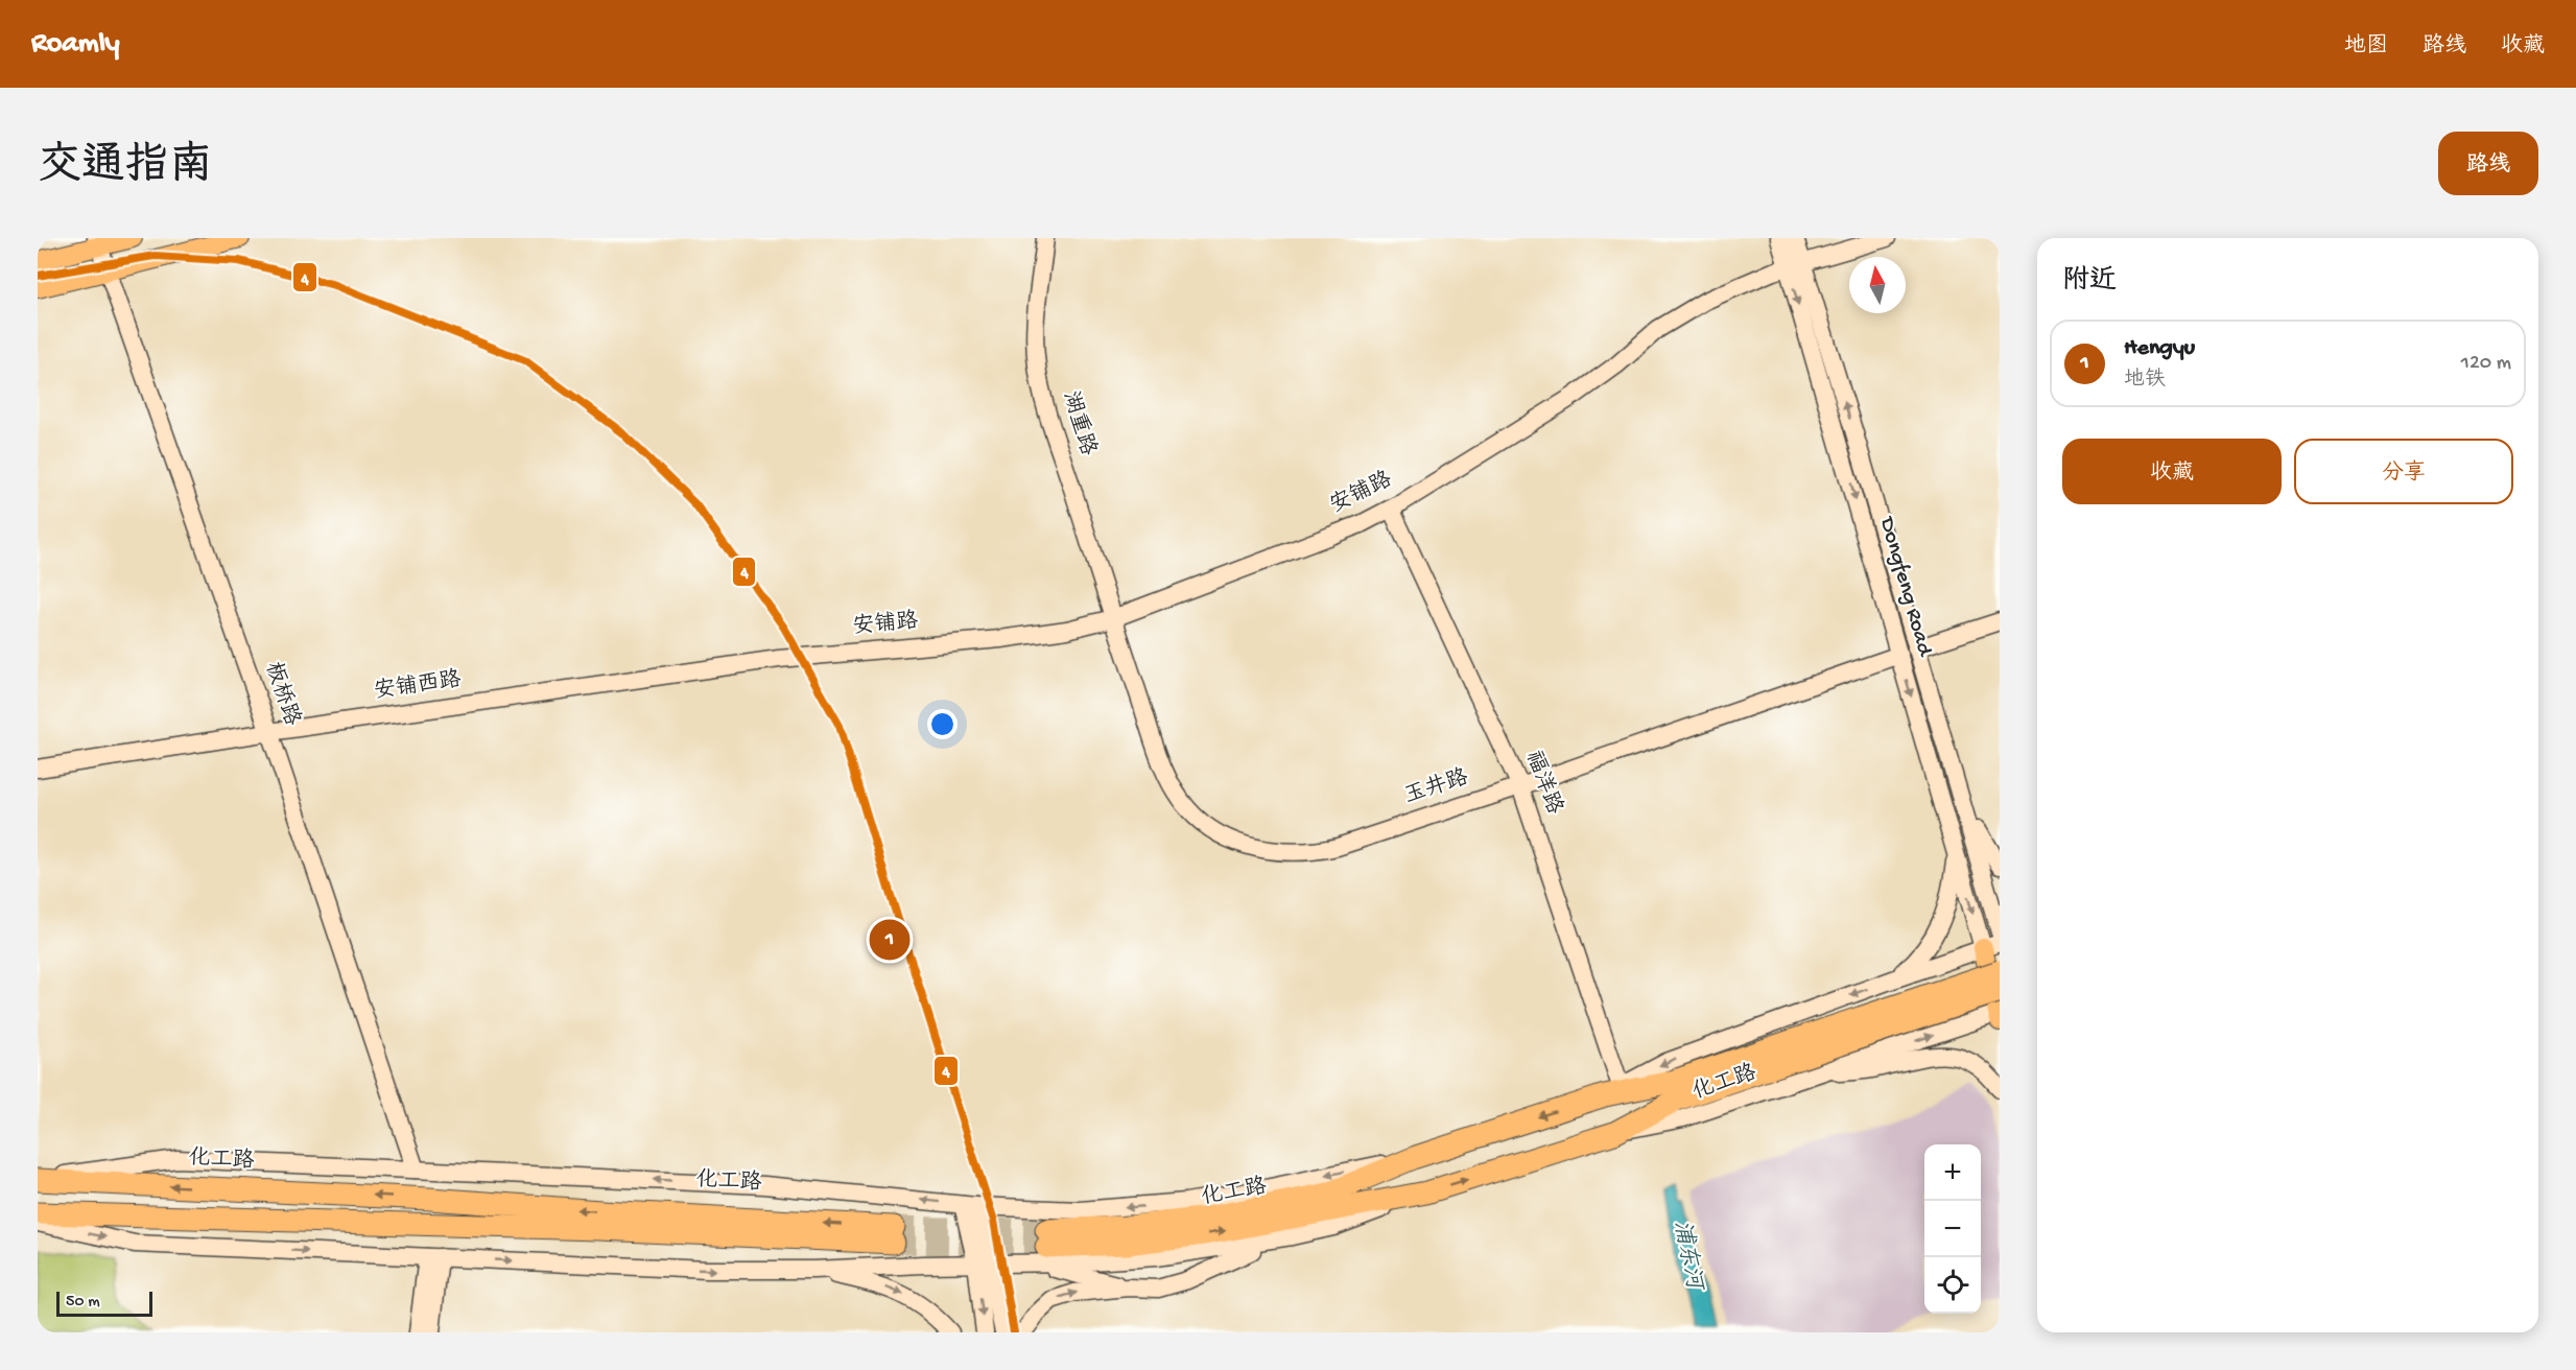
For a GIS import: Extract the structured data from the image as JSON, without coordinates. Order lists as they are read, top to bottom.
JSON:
{
  "streets": {
    "highway": ["化工路"],
    "main road": [
      "湖重路",
      "安铺路",
      "Dongfeng Road",
      "安铺西路",
      "板桥路",
      "福洋路",
      "玉井路"
    ]
  },
  "crossings": [
    ["湖重路", "安铺路"],
    ["湖重路", "玉井路"],
    ["安铺路", "Dongfeng Road"],
    ["安铺路", "安铺西路"],
    ["安铺路", "福洋路"],
    ["安铺路", "玉井路"],
    ["Dongfeng Road", "玉井路"],
    ["安铺西路", "板桥路"],
    ["板桥路", "化工路"],
    ["福洋路", "玉井路"],
    ["福洋路", "化工路"]
  ],
  "water": ["浦东河"],
  "lines": ["transit line 4"],
  "scale_bar": "50 m",
  "north": "top",
  "page": {
    "header": "Roamly",
    "nav": ["地图", "路线", "收藏"],
    "title": "交通指南",
    "buttons": [
      "路线",
      ["收藏", "分享"]
    ],
    "heading": "附近",
    "list": [
      {
        "mark": "1",
        "name": "Hengyu",
        "note": "地铁",
        "value": "120 m"
      }
    ],
    "pins": "1",
    "map_buttons": ["+", "−"],
    "scale": "50 m"
  }
}
